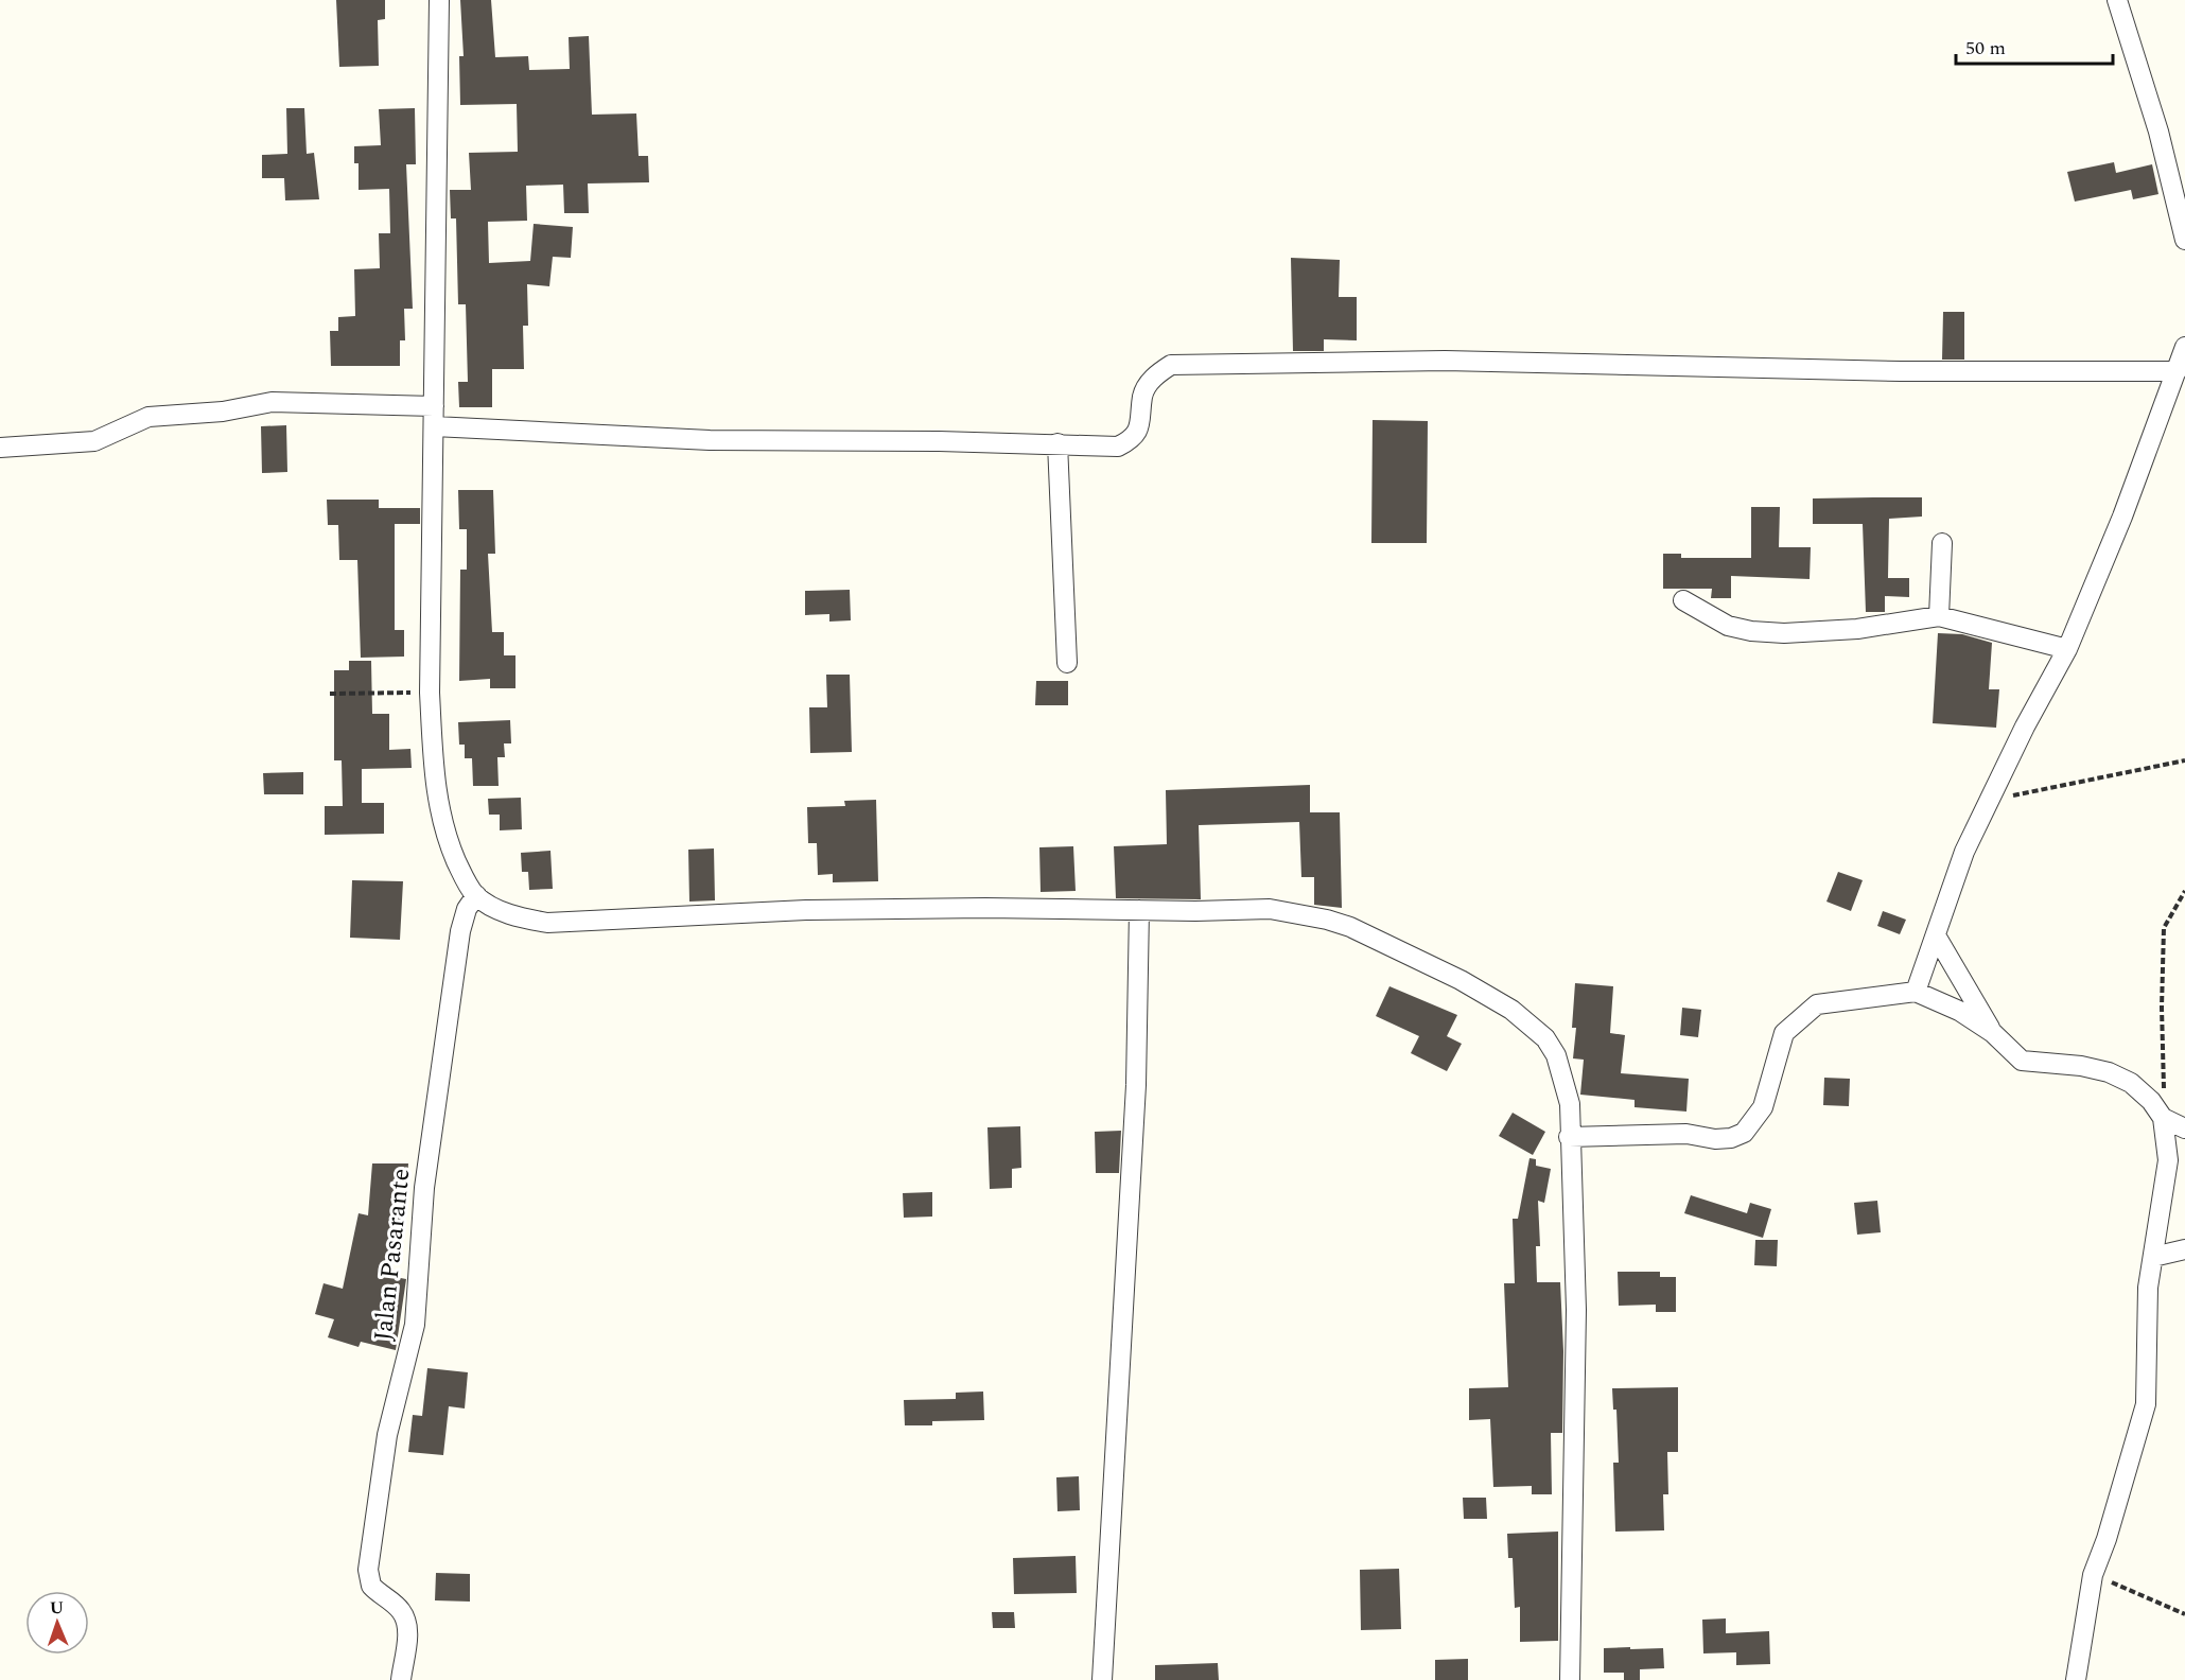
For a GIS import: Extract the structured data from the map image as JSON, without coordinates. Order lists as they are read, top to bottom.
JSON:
{
  "streets": {
    "street": ["Jalan Pasarante"]
  },
  "scale_bar": "50 m",
  "north": "top"
}
